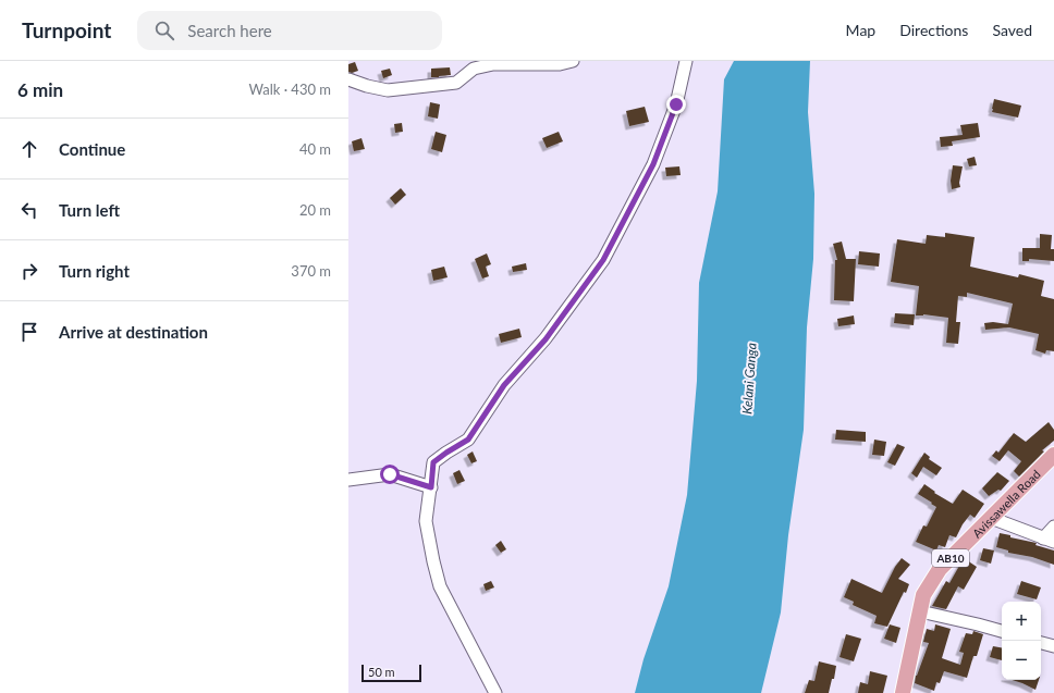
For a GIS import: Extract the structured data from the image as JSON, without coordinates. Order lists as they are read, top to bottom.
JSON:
{
  "streets": {
    "main road": ["Avissawella Road", "AB10"]
  },
  "water": ["Kelani Ganga"],
  "scale_bar": "50 m",
  "page": {
    "header": "Turnpoint",
    "search": "Search here",
    "nav": ["Map", "Directions", "Saved"],
    "heading": ["6 min", "Walk · 430 m"],
    "list": [
      ["Continue", "40 m"],
      ["Turn left", "20 m"],
      ["Turn right", "370 m"],
      "Arrive at destination"
    ],
    "map_buttons": ["+", "−"],
    "scale": "50 m"
  }
}
